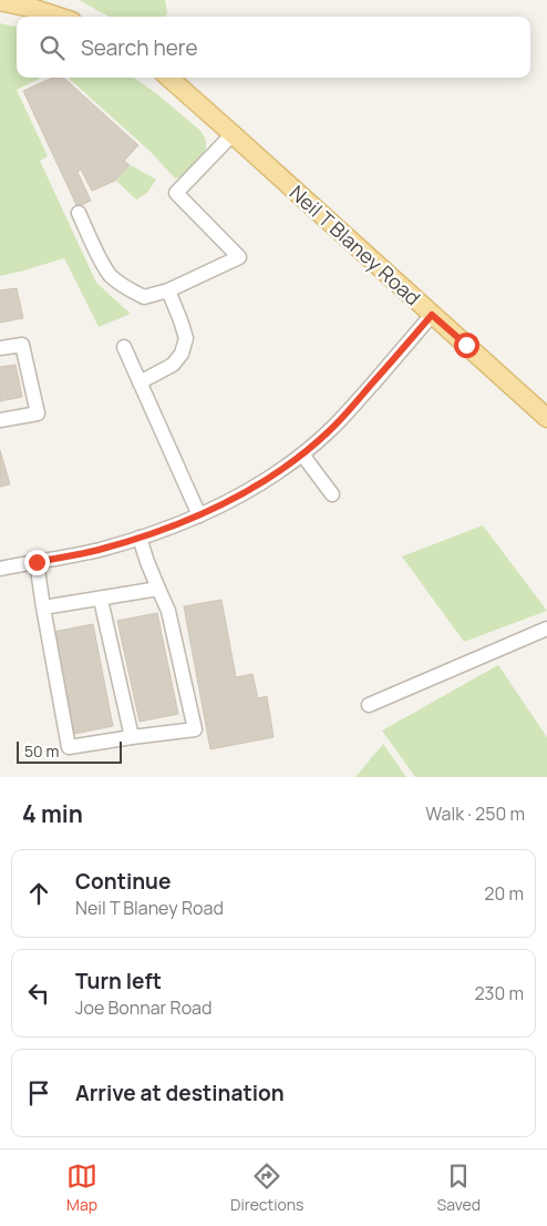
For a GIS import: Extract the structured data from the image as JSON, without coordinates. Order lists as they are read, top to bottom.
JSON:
{
  "streets": {
    "main road": ["Neil T Blaney Road"]
  },
  "scale_bar": "50 m",
  "page": {
    "search": "Search here",
    "scale": "50 m",
    "heading": ["4 min", "Walk · 250 m"],
    "list": [
      ["Continue", "Neil T Blaney Road", "20 m"],
      ["Turn left", "Joe Bonnar Road", "230 m"],
      "Arrive at destination"
    ],
    "nav": ["Map", "Directions", "Saved"]
  }
}
